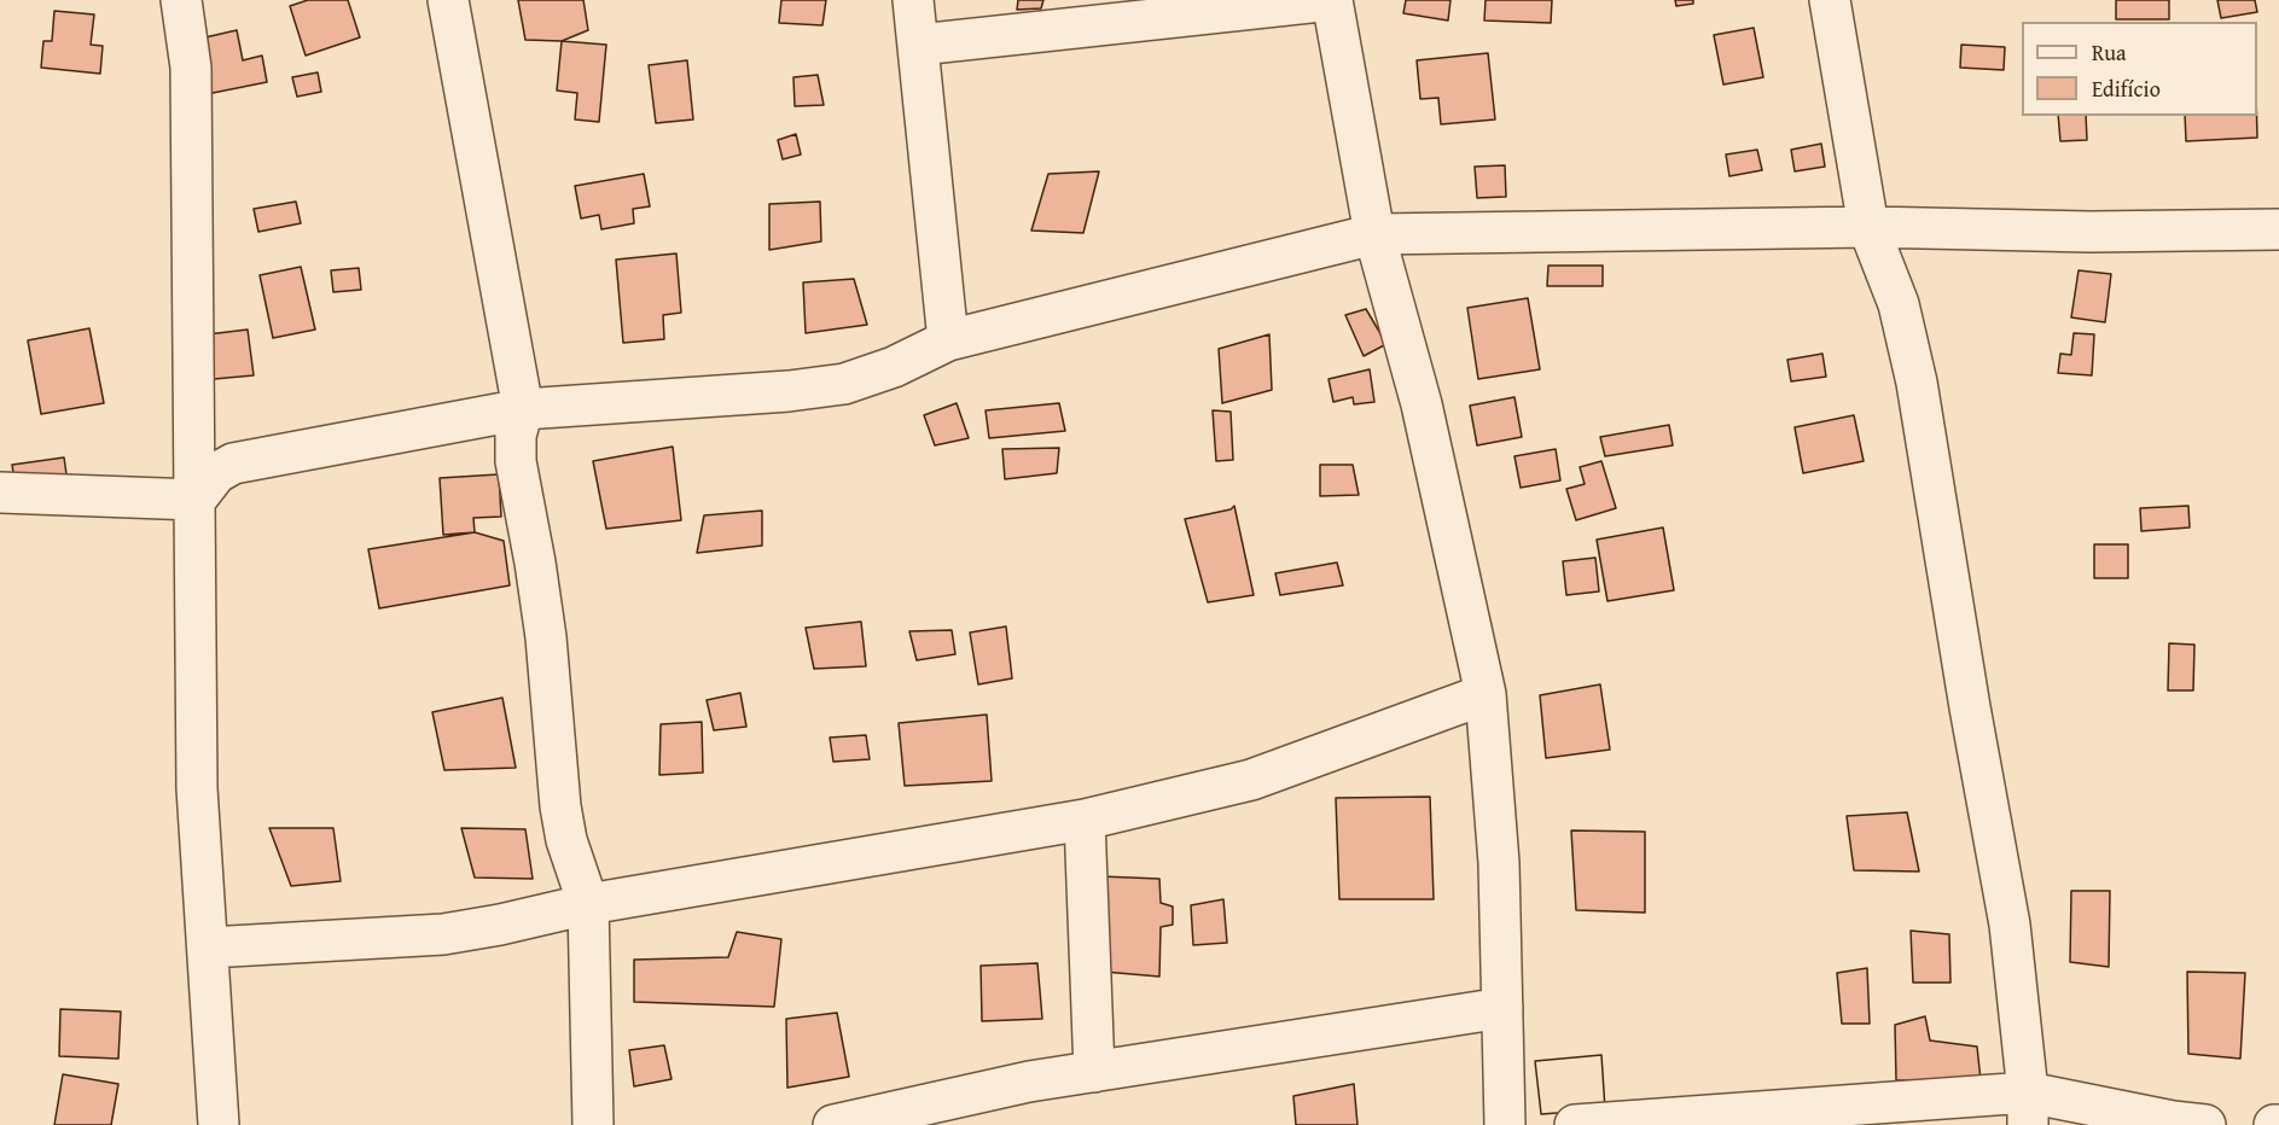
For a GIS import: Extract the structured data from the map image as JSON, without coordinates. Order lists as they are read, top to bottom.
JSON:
{
  "legend": ["Rua", "Edifício"]
}
